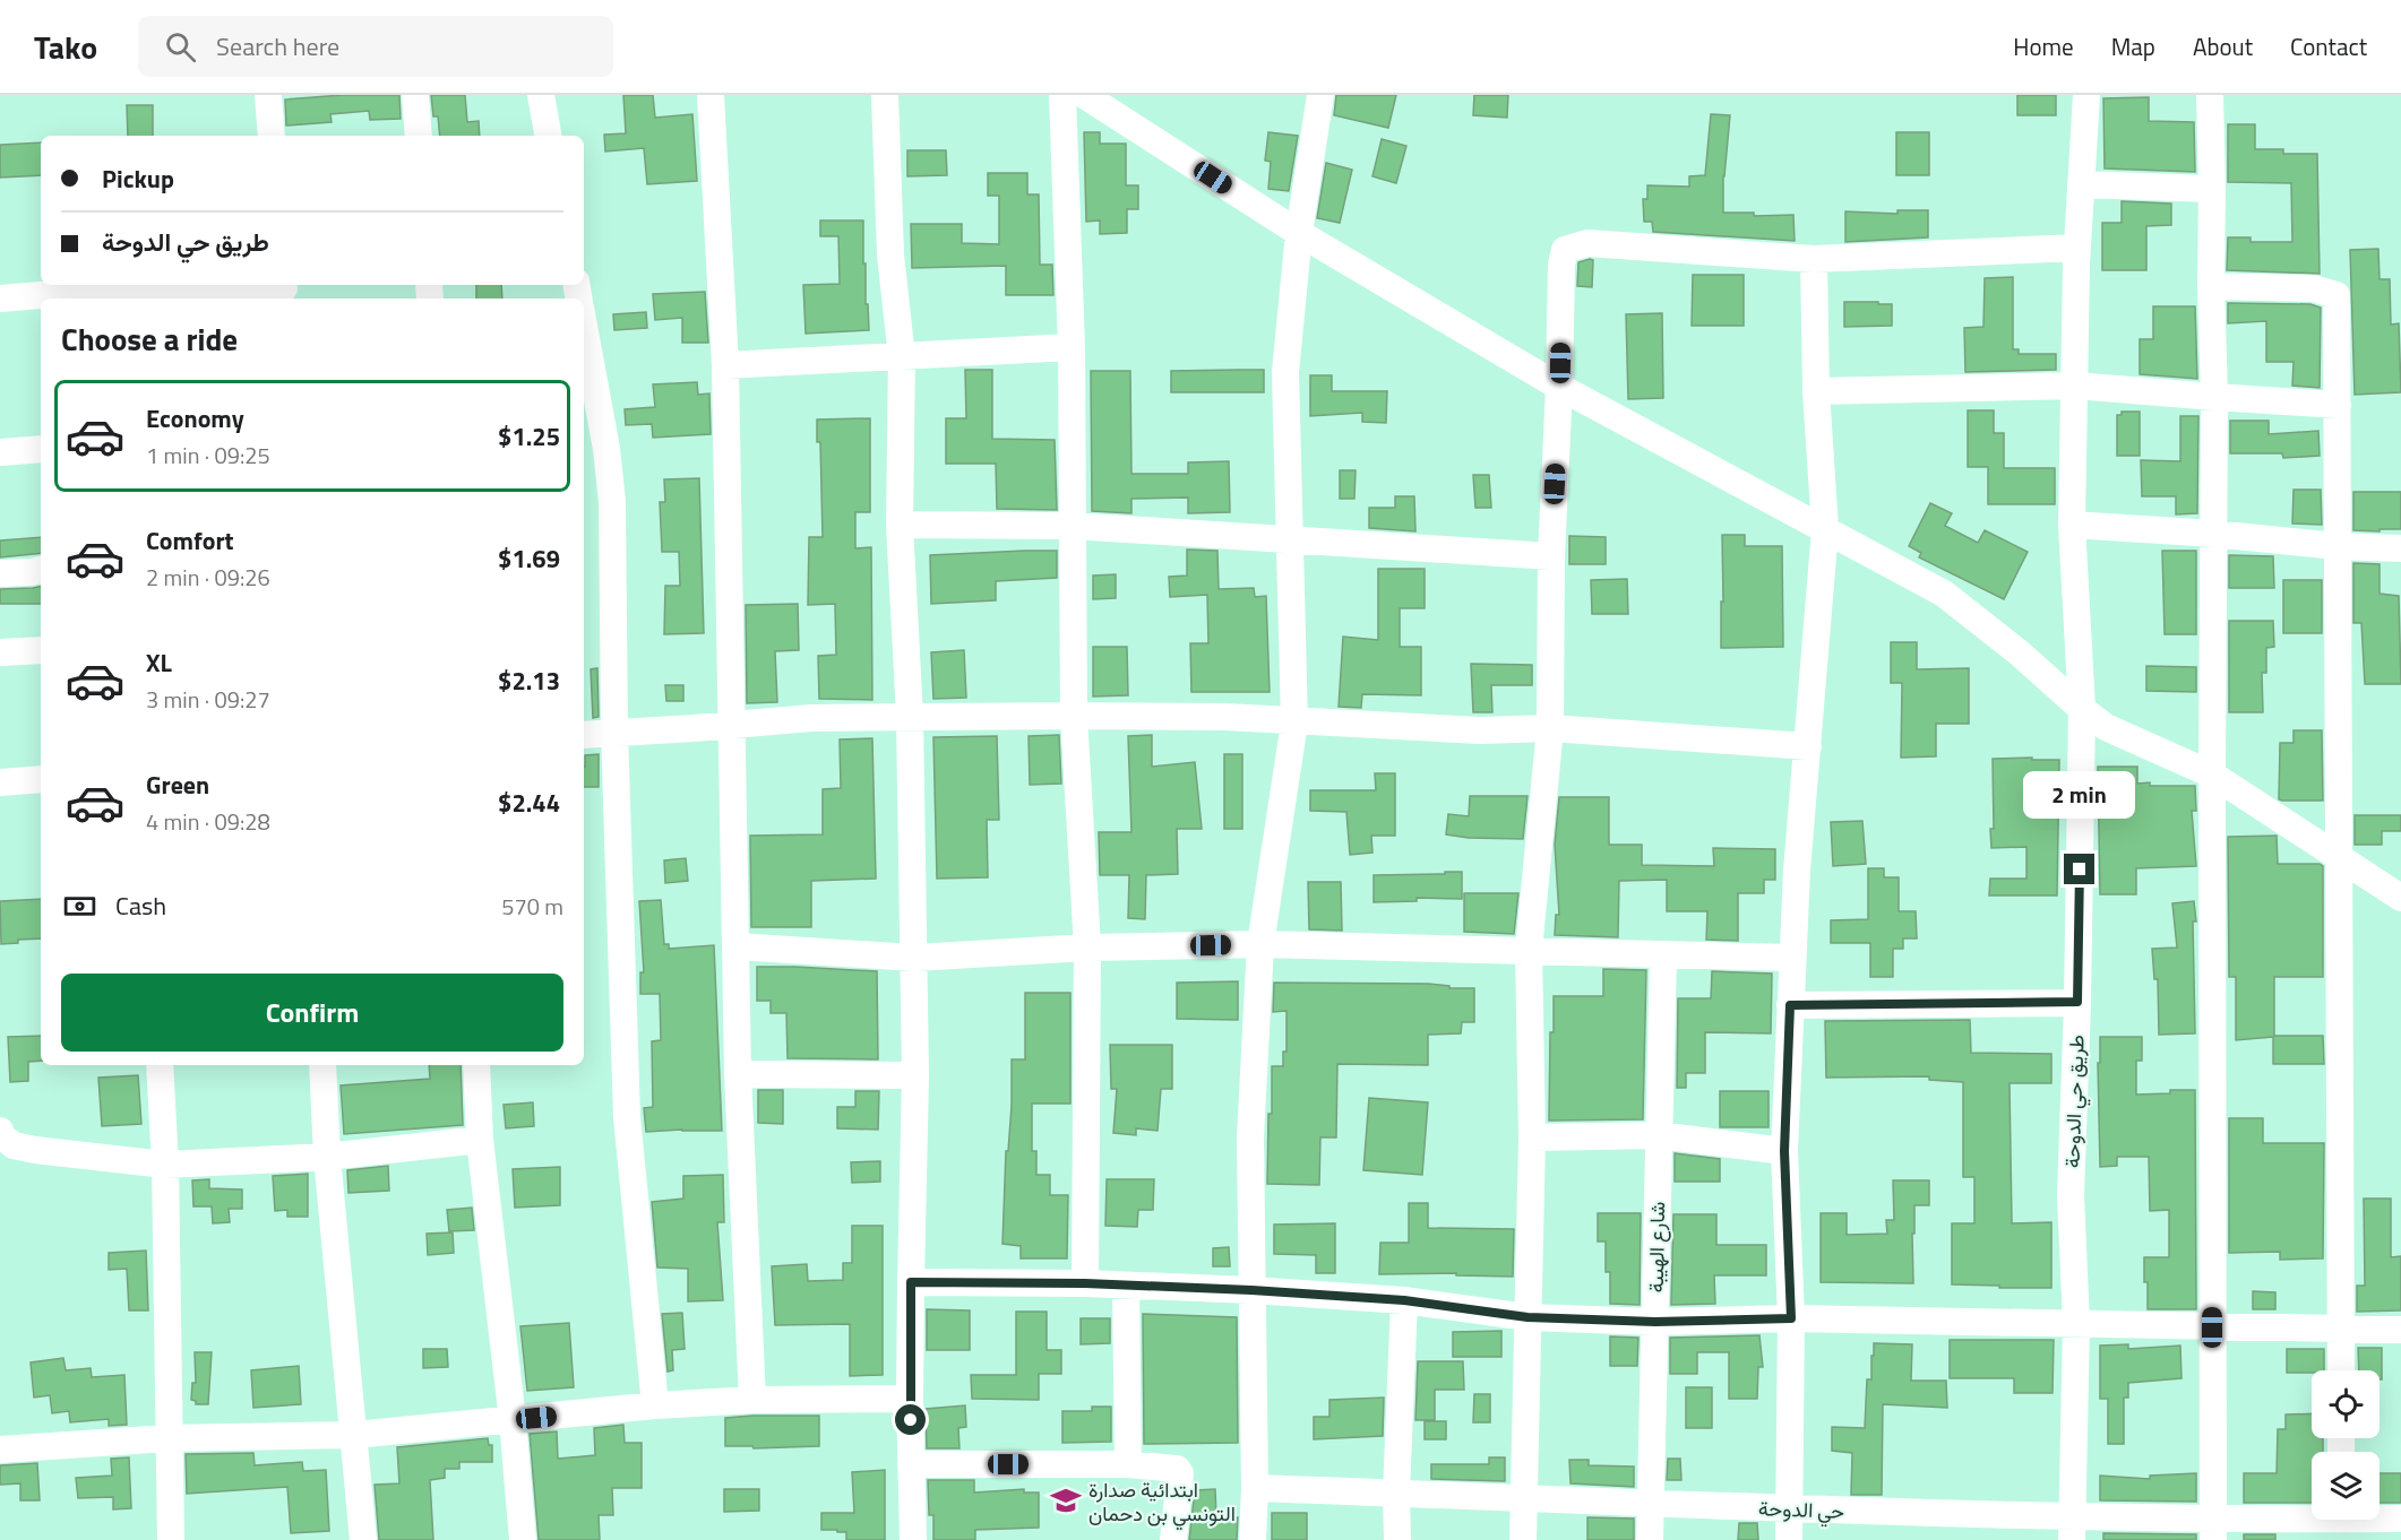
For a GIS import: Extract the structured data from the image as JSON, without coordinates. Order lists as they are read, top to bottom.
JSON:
{
  "streets": {
    "street": ["طريق حي الدوحة", "شارع الهيبة", "حي الدوحة"]
  },
  "crossings": [
    ["طريق حي الدوحة", "حي الدوحة"],
    ["شارع الهيبة", "حي الدوحة"]
  ],
  "places": {
    "school or university": ["ابتدائية صدارة التونسي بن دحمان"]
  },
  "page": {
    "header": "Tako",
    "search": "Search here",
    "nav": [
      "Home",
      "Map",
      "About",
      "Contact"
    ],
    "banner": ["Pickup", "طريق حي الدوحة"],
    "heading": "Choose a ride",
    "list": [
      {
        "name": "Economy",
        "note": "1 min · 09:25",
        "value": "$1.25"
      },
      {
        "name": "Comfort",
        "note": "2 min · 09:26",
        "value": "$1.69"
      },
      {
        "name": "XL",
        "note": "3 min · 09:27",
        "value": "$2.13"
      },
      {
        "name": "Green",
        "note": "4 min · 09:28",
        "value": "$2.44"
      }
    ],
    "bubble": "2 min",
    "pay": ["Cash", "570 m"],
    "buttons": "Confirm"
  }
}
